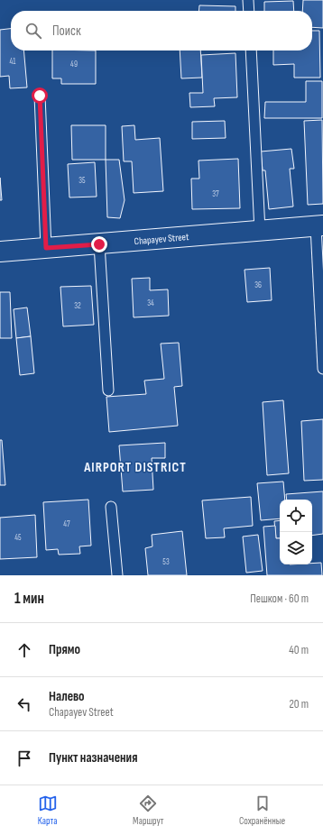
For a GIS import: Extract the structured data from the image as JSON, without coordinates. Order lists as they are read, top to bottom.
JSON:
{
  "streets": {
    "street": ["Chapayev Street"]
  },
  "districts": ["AIRPORT DISTRICT"],
  "house_numbers": [
    "41",
    "49",
    "35",
    "37",
    "36",
    "34",
    "32",
    "47",
    "45",
    "53"
  ],
  "page": {
    "search": "Поиск",
    "heading": ["1 мин", "Пешком · 60 m"],
    "list": [
      ["Прямо", "40 m"],
      ["Налево", "Chapayev Street", "20 m"],
      "Пункт назначения"
    ],
    "nav": ["Карта", "Маршрут", "Сохранённые"]
  }
}
